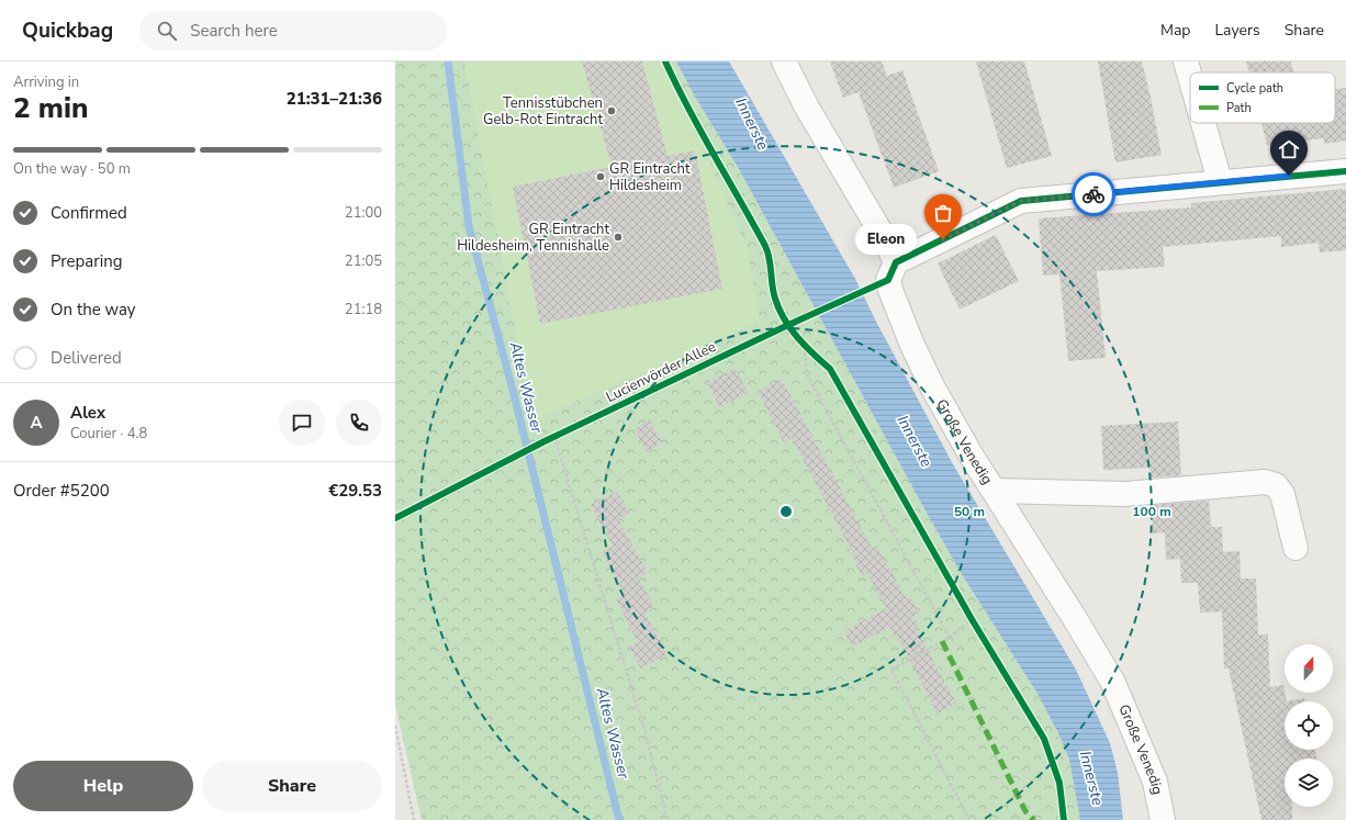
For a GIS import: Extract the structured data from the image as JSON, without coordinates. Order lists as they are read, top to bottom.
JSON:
{
  "streets": {
    "street": ["Große Venedig"],
    "cycle path": ["Lucienvörder Allee"]
  },
  "water": ["Innerste", "Altes Wasser"],
  "places": [
    "Tennisstübchen Gelb-Rot Eintracht",
    "GR Eintracht Hildesheim",
    "GR Eintracht Hildesheim, Tennishalle",
    "Eleon"
  ],
  "legend": ["Cycle path", "Path"],
  "north": "top",
  "page": {
    "header": "Quickbag",
    "search": "Search here",
    "nav": ["Map", "Layers", "Share"],
    "heading": ["2 min", "Arriving in", "21:31–21:36"],
    "panel": [
      "Alex",
      "Courier · 4.8",
      "Order #5200",
      "€29.53"
    ],
    "bar": "On the way · 50 m",
    "list": [
      ["Confirmed", "21:00"],
      ["Preparing", "21:05"],
      ["On the way", "21:18"],
      "Delivered"
    ],
    "bubble": "Eleon",
    "round": "A",
    "buttons": ["Help", "Share"]
  },
  "rings": ["50 m", "100 m"]
}
